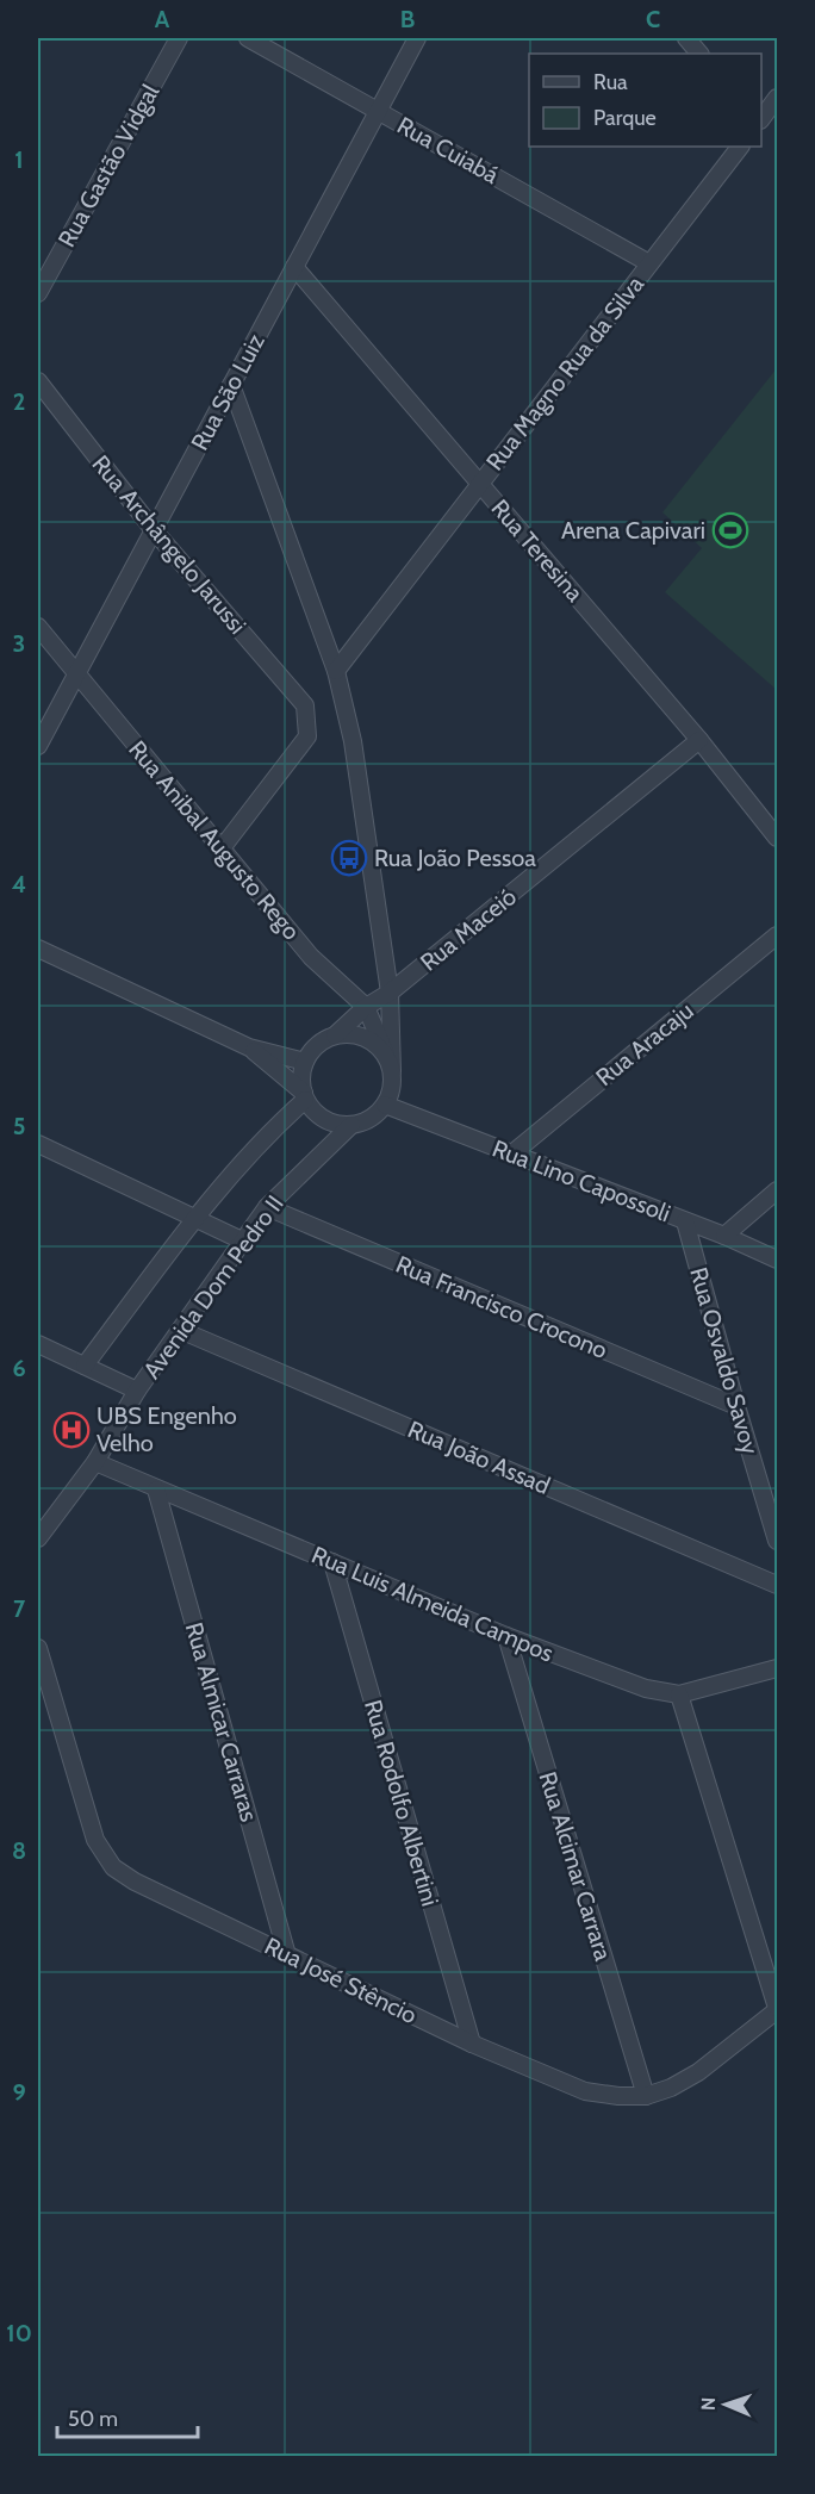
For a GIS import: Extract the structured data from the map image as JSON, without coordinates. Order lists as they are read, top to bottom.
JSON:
{
  "streets": {
    "street": [
      "Rua Cuiabá",
      "Rua Gastão Vidgal",
      "Rua Magno Rua da Silva",
      "Rua São Luiz",
      "Rua Archângelo Jarussi",
      "Rua Teresina",
      "Rua Anibal Augusto Rego",
      "Rua Maceió",
      "Rua Aracaju",
      "Rua Lino Capossoli",
      "Avenida Dom Pedro II",
      "Rua Francisco Crocono",
      "Rua Osvaldo Savoy",
      "Rua João Assad",
      "Rua Luis Almeida Campos",
      "Rua Almicar Carraras",
      "Rua Rodolfo Albertini",
      "Rua Alcimar Carrara",
      "Rua José Stêncio"
    ]
  },
  "crossings": [
    ["Rua Cuiabá", "Rua Magno Rua da Silva"],
    ["Rua Cuiabá", "Rua São Luiz"],
    ["Rua Magno Rua da Silva", "Rua Teresina"],
    ["Rua São Luiz", "Rua Archângelo Jarussi"],
    ["Rua São Luiz", "Rua Teresina"],
    ["Rua São Luiz", "Rua Anibal Augusto Rego"],
    ["Rua Archângelo Jarussi", "Rua Anibal Augusto Rego"],
    ["Rua Teresina", "Rua Maceió"],
    ["Rua Anibal Augusto Rego", "Rua Maceió"],
    ["Rua Anibal Augusto Rego", "Rua Lino Capossoli"],
    ["Rua Anibal Augusto Rego", "Avenida Dom Pedro II"],
    ["Rua Maceió", "Rua Lino Capossoli"],
    ["Rua Maceió", "Avenida Dom Pedro II"],
    ["Rua Aracaju", "Rua Lino Capossoli"],
    ["Rua Lino Capossoli", "Avenida Dom Pedro II"],
    ["Rua Lino Capossoli", "Rua Osvaldo Savoy"],
    ["Avenida Dom Pedro II", "Rua Francisco Crocono"],
    ["Avenida Dom Pedro II", "Rua João Assad"],
    ["Rua Francisco Crocono", "Rua Osvaldo Savoy"],
    ["Rua Luis Almeida Campos", "Rua Almicar Carraras"],
    ["Rua Luis Almeida Campos", "Rua Rodolfo Albertini"],
    ["Rua Luis Almeida Campos", "Rua Alcimar Carrara"],
    ["Rua Almicar Carraras", "Rua José Stêncio"],
    ["Rua Rodolfo Albertini", "Rua José Stêncio"],
    ["Rua Alcimar Carrara", "Rua José Stêncio"]
  ],
  "places": {
    "sports": ["Arena Capivari"],
    "bus stop": ["Rua João Pessoa"],
    "hospital": ["UBS Engenho Velho"]
  },
  "legend": ["Rua", "Parque"],
  "scale_bar": "50 m",
  "north": "left",
  "grid": {
    "columns": ["A", "B", "C"],
    "rows": [
      "1",
      "2",
      "3",
      "4",
      "5",
      "6",
      "7",
      "8",
      "9",
      "10"
    ]
  }
}
